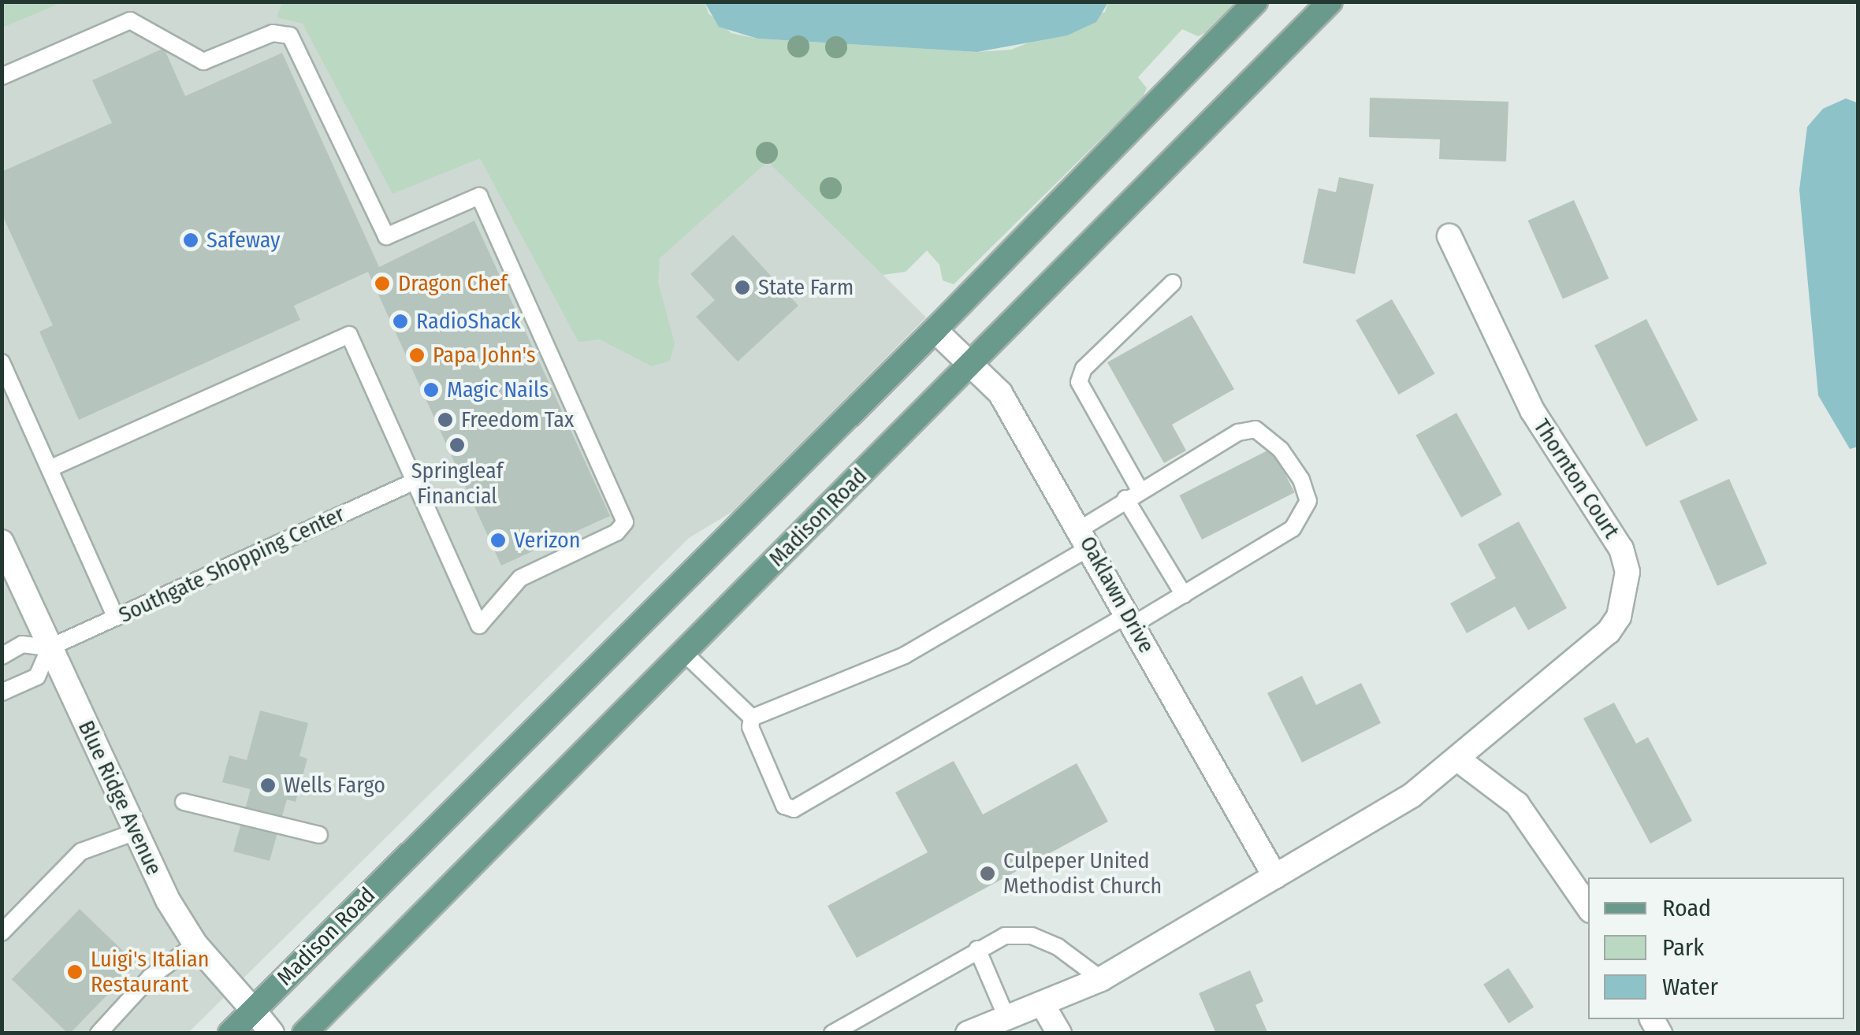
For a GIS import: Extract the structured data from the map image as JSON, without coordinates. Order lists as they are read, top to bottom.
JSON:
{
  "streets": {
    "main road": ["Madison Road"],
    "street": ["Thornton Court", "Oaklawn Drive", "Blue Ridge Avenue"],
    "lane": ["Southgate Shopping Center"]
  },
  "crossings": [
    ["Madison Road", "Oaklawn Drive"],
    ["Madison Road", "Blue Ridge Avenue"],
    ["Southgate Shopping Center", "Blue Ridge Avenue"]
  ],
  "places": [
    "Safeway",
    "Dragon Chef",
    "State Farm",
    "RadioShack",
    "Papa John's",
    "Magic Nails",
    "Freedom Tax",
    "Springleaf Financial",
    "Verizon",
    "Wells Fargo",
    "Culpeper United Methodist Church",
    "Luigi's Italian Restaurant"
  ],
  "legend": ["Road", "Park", "Water"]
}
